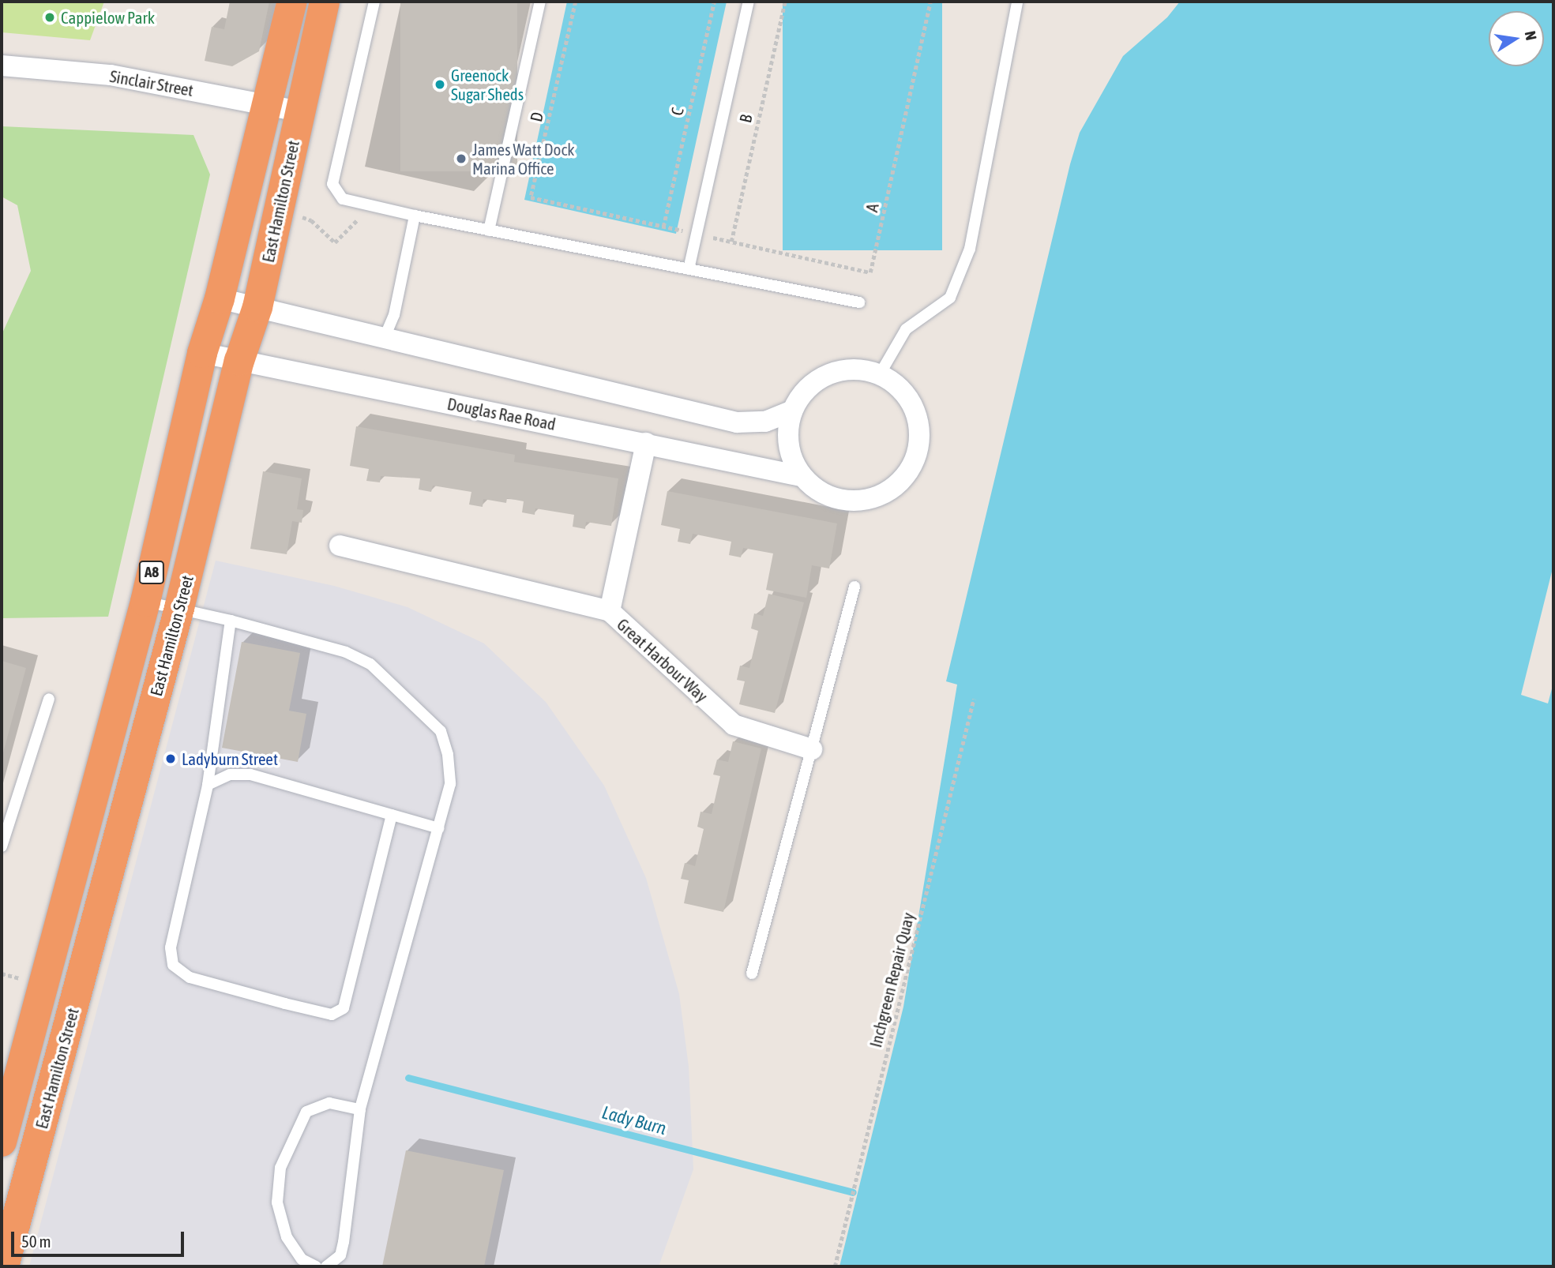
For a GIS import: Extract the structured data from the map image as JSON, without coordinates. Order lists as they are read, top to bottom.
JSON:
{
  "streets": {
    "highway": ["East Hamilton Street", "A8"],
    "street": ["Sinclair Street", "Douglas Rae Road", "Great Harbour Way"],
    "path": [
      "C",
      "D",
      "B",
      "A",
      "Inchgreen Repair Quay"
    ]
  },
  "crossings": [
    ["Sinclair Street", "East Hamilton Street"],
    ["C", "D"],
    ["B", "A"],
    ["East Hamilton Street", "Douglas Rae Road"],
    ["Douglas Rae Road", "Great Harbour Way"]
  ],
  "water": ["Lady Burn"],
  "places": [
    "Cappielow Park",
    "Greenock Sugar Sheds",
    "James Watt Dock Marina Office",
    "Ladyburn Street"
  ],
  "scale_bar": "50 m",
  "north": "right"
}
